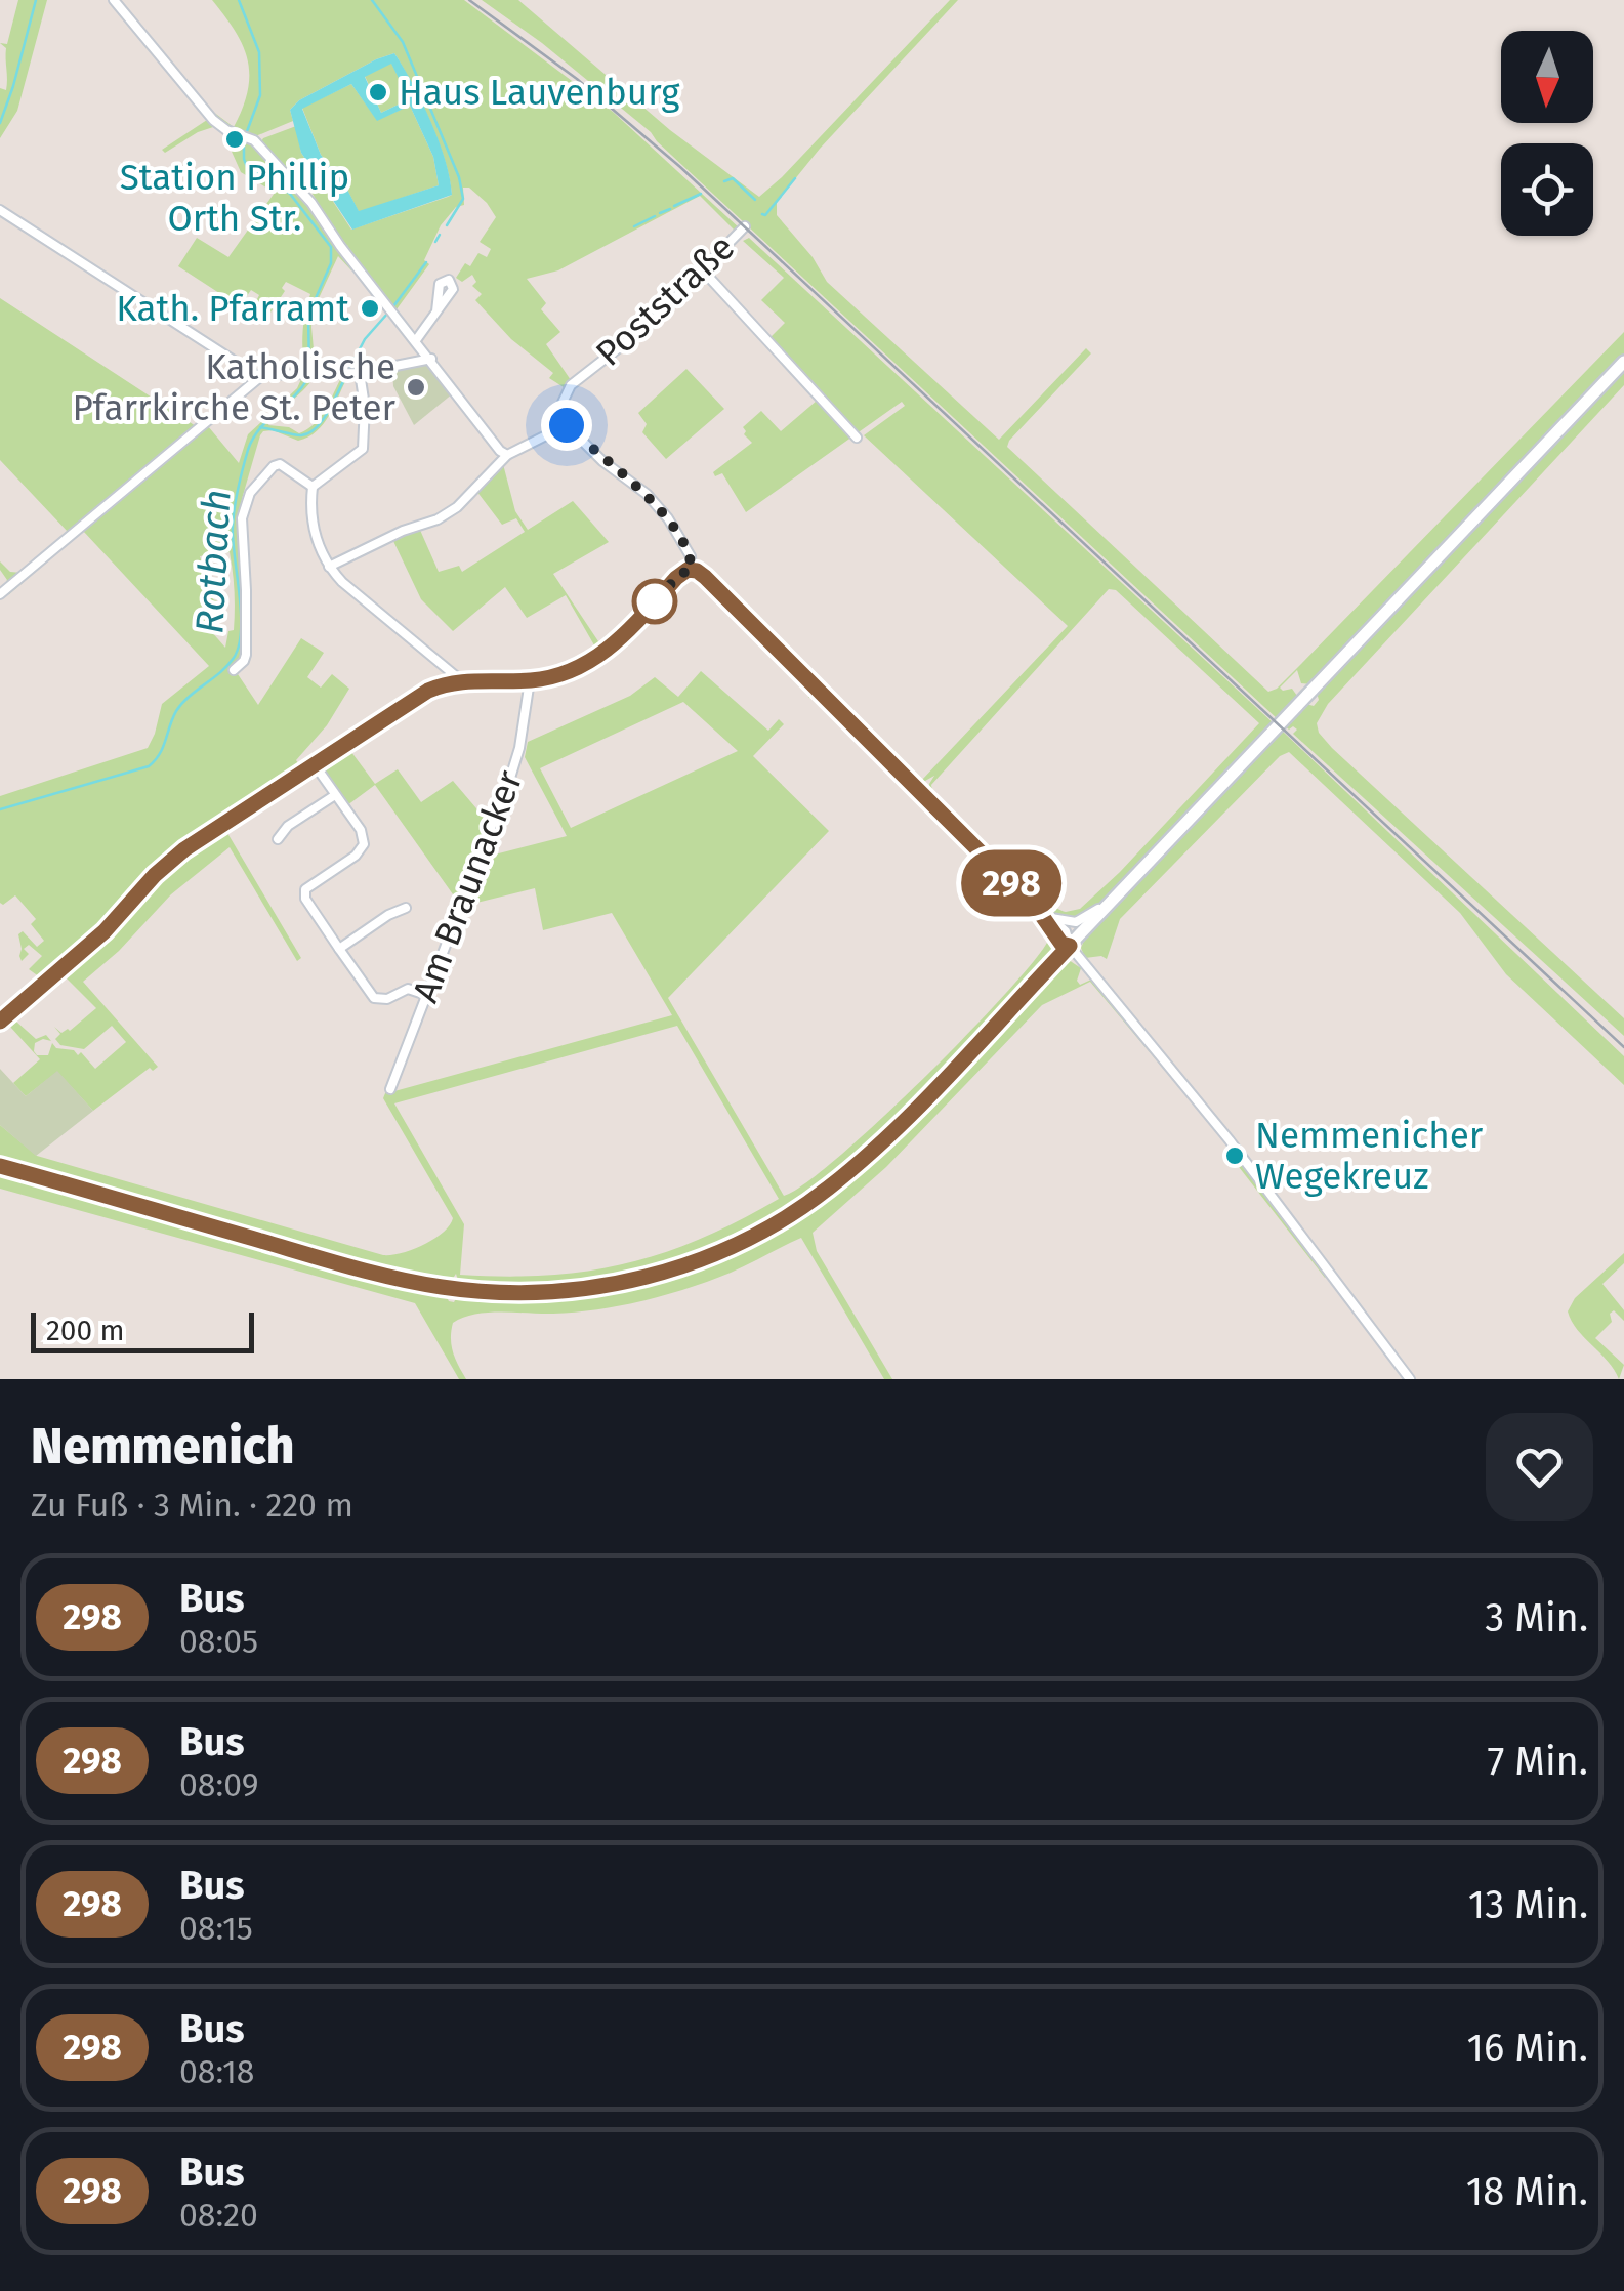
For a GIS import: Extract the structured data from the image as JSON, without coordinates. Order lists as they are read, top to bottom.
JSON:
{
  "streets": {
    "street": ["Poststraße", "Am Braunacker"]
  },
  "water": ["Rotbach"],
  "places": [
    "Haus Lauvenburg",
    "Station Phillip Orth Str.",
    "Kath. Pfarramt",
    "Katholische Pfarrkirche St. Peter",
    "Nemmenicher Wegekreuz"
  ],
  "lines": ["bus line 298"],
  "scale_bar": "200 m",
  "north": "bottom",
  "page": {
    "on_map": "298",
    "scale": "200 m",
    "heading": ["Nemmenich", "Zu Fuß · 3 Min. · 220 m"],
    "list": [
      {
        "mark": "298",
        "name": "Bus",
        "note": "08:05",
        "value": "3 Min."
      },
      {
        "mark": "298",
        "name": "Bus",
        "note": "08:09",
        "value": "7 Min."
      },
      {
        "mark": "298",
        "name": "Bus",
        "note": "08:15",
        "value": "13 Min."
      },
      {
        "mark": "298",
        "name": "Bus",
        "note": "08:18",
        "value": "16 Min."
      },
      {
        "mark": "298",
        "name": "Bus",
        "note": "08:20",
        "value": "18 Min."
      }
    ]
  }
}
